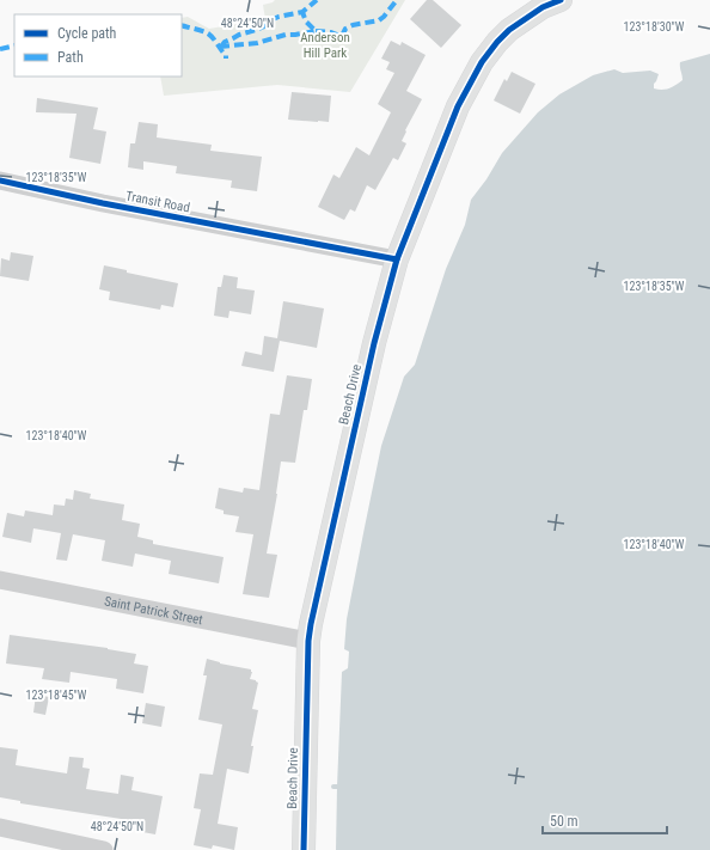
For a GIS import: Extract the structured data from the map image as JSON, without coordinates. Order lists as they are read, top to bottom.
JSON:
{
  "streets": {
    "main road": ["Beach Drive"],
    "street": ["Transit Road", "Saint Patrick Street"]
  },
  "crossings": [
    ["Transit Road", "Beach Drive"],
    ["Beach Drive", "Saint Patrick Street"]
  ],
  "parks": ["Anderson Hill Park"],
  "legend": ["Cycle path", "Path"],
  "scale_bar": "50 m",
  "coordinates": [
    "48°24'50\"N",
    "123°18'30\"W",
    "123°18'35\"W",
    "123°18'40\"W",
    "123°18'45\"W"
  ]
}
